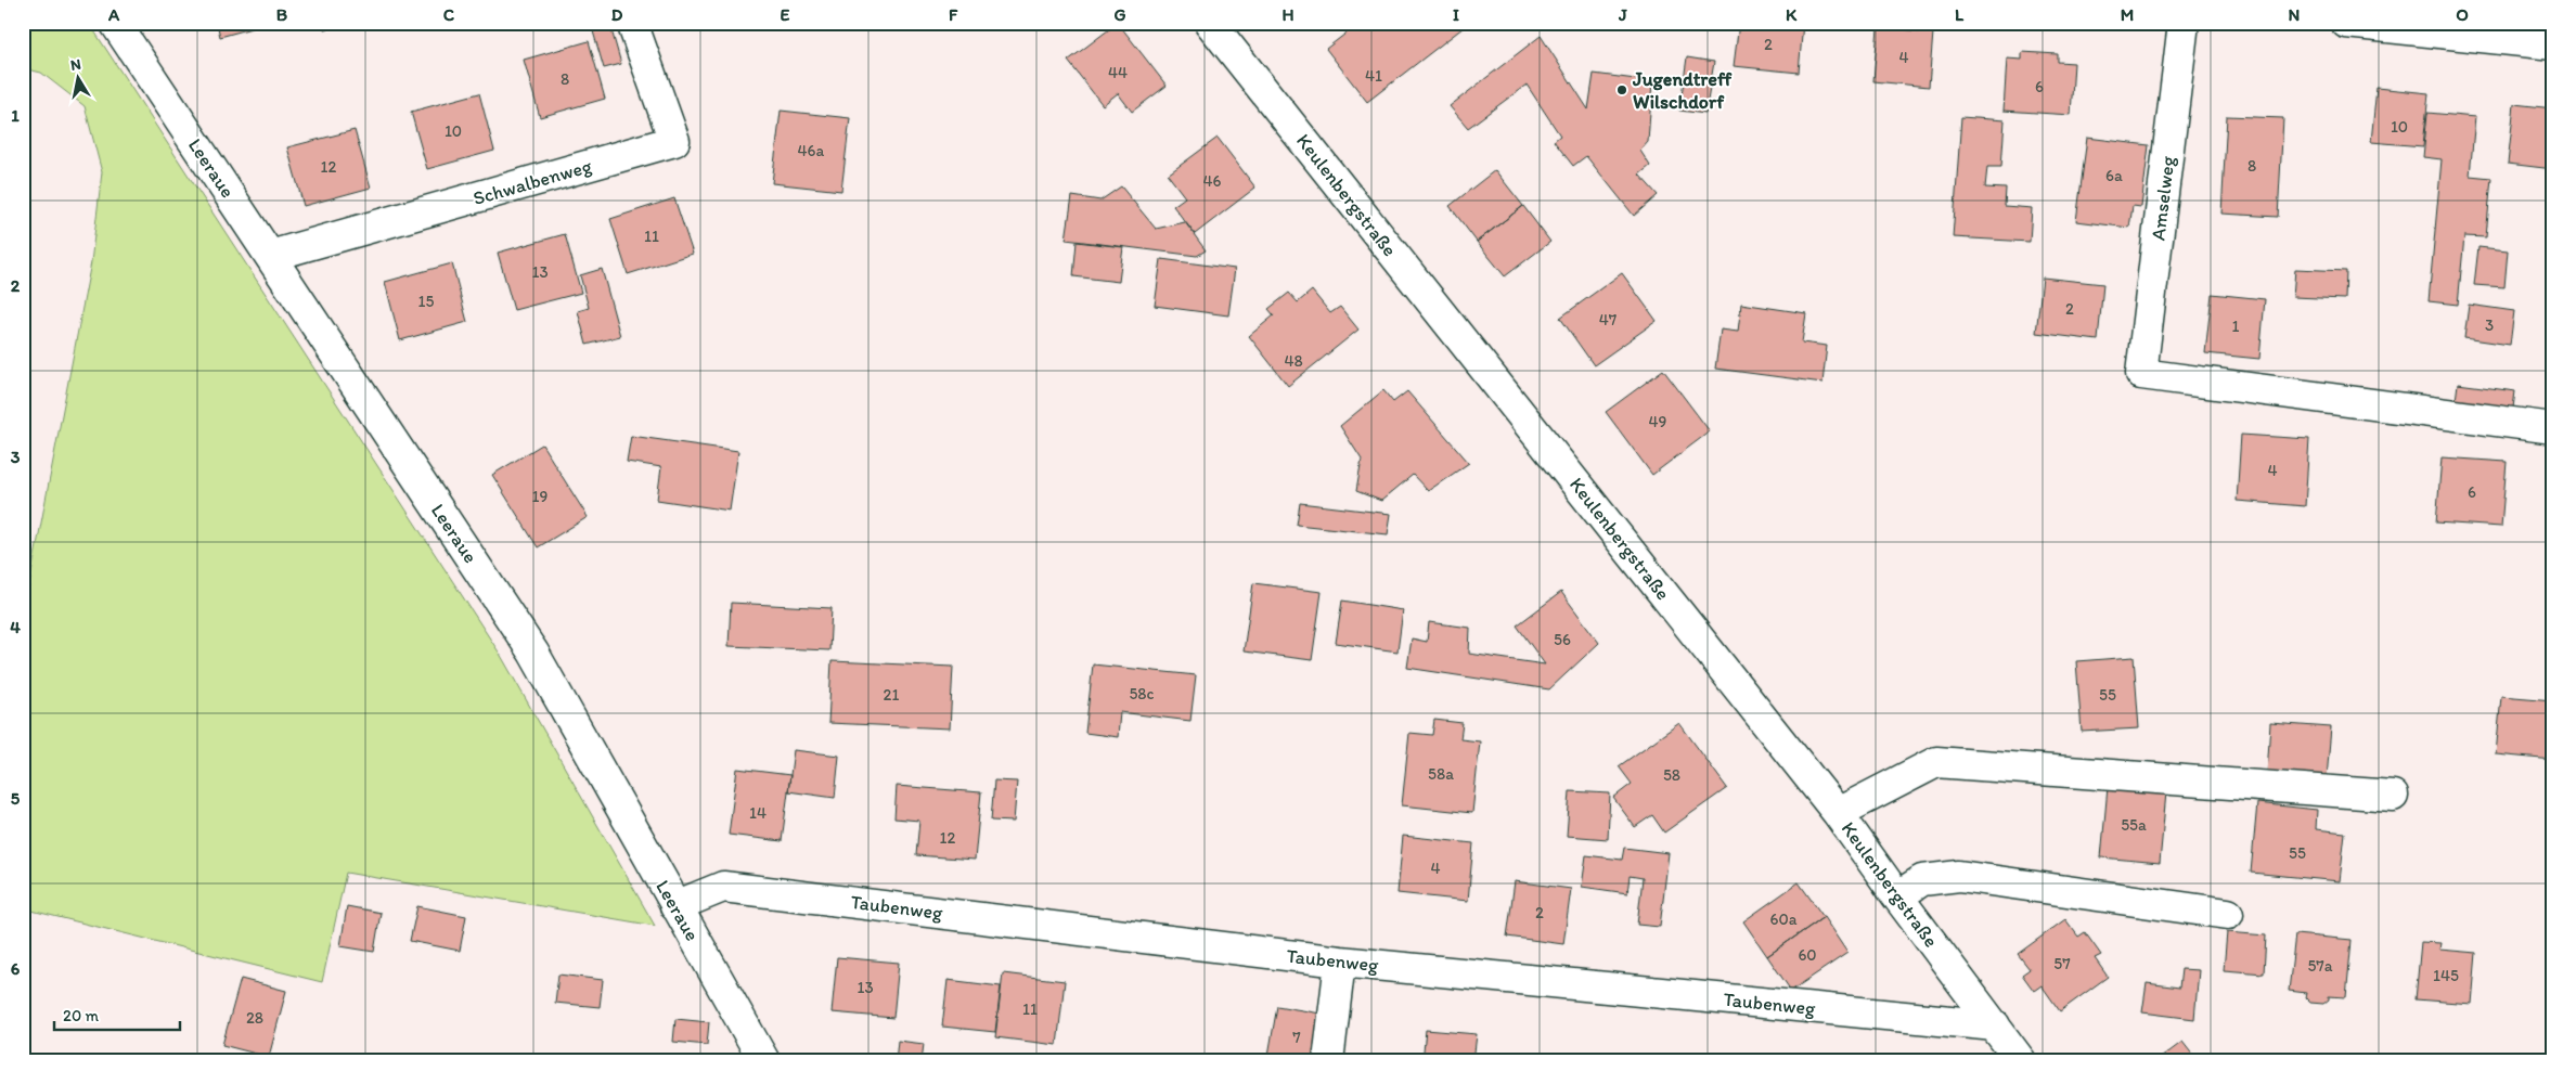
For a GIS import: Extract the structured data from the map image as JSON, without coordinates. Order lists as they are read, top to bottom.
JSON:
{
  "streets": {
    "street": [
      "Leeraue",
      "Schwalbenweg",
      "Keulenbergstraße",
      "Amselweg",
      "Taubenweg"
    ]
  },
  "crossings": [
    ["Leeraue", "Schwalbenweg"],
    ["Leeraue", "Taubenweg"],
    ["Keulenbergstraße", "Taubenweg"]
  ],
  "places": ["Jugendtreff Wilschdorf"],
  "house_numbers": [
    "2",
    "4",
    "44",
    "41",
    "8",
    "6",
    "10",
    "10",
    "46a",
    "8",
    "12",
    "6a",
    "46",
    "11",
    "13",
    "15",
    "2",
    "47",
    "3",
    "1",
    "48",
    "49",
    "4",
    "6",
    "19",
    "56",
    "58c",
    "21",
    "55",
    "58a",
    "58",
    "14",
    "55a",
    "12",
    "55",
    "4",
    "2",
    "60a",
    "60",
    "57",
    "57a",
    "145",
    "13",
    "11",
    "28",
    "7"
  ],
  "scale_bar": "20 m",
  "north": "top",
  "grid": {
    "columns": [
      "A",
      "B",
      "C",
      "D",
      "E",
      "F",
      "G",
      "H",
      "I",
      "J",
      "K",
      "L",
      "M",
      "N",
      "O"
    ],
    "rows": [
      "1",
      "2",
      "3",
      "4",
      "5",
      "6"
    ]
  }
}
